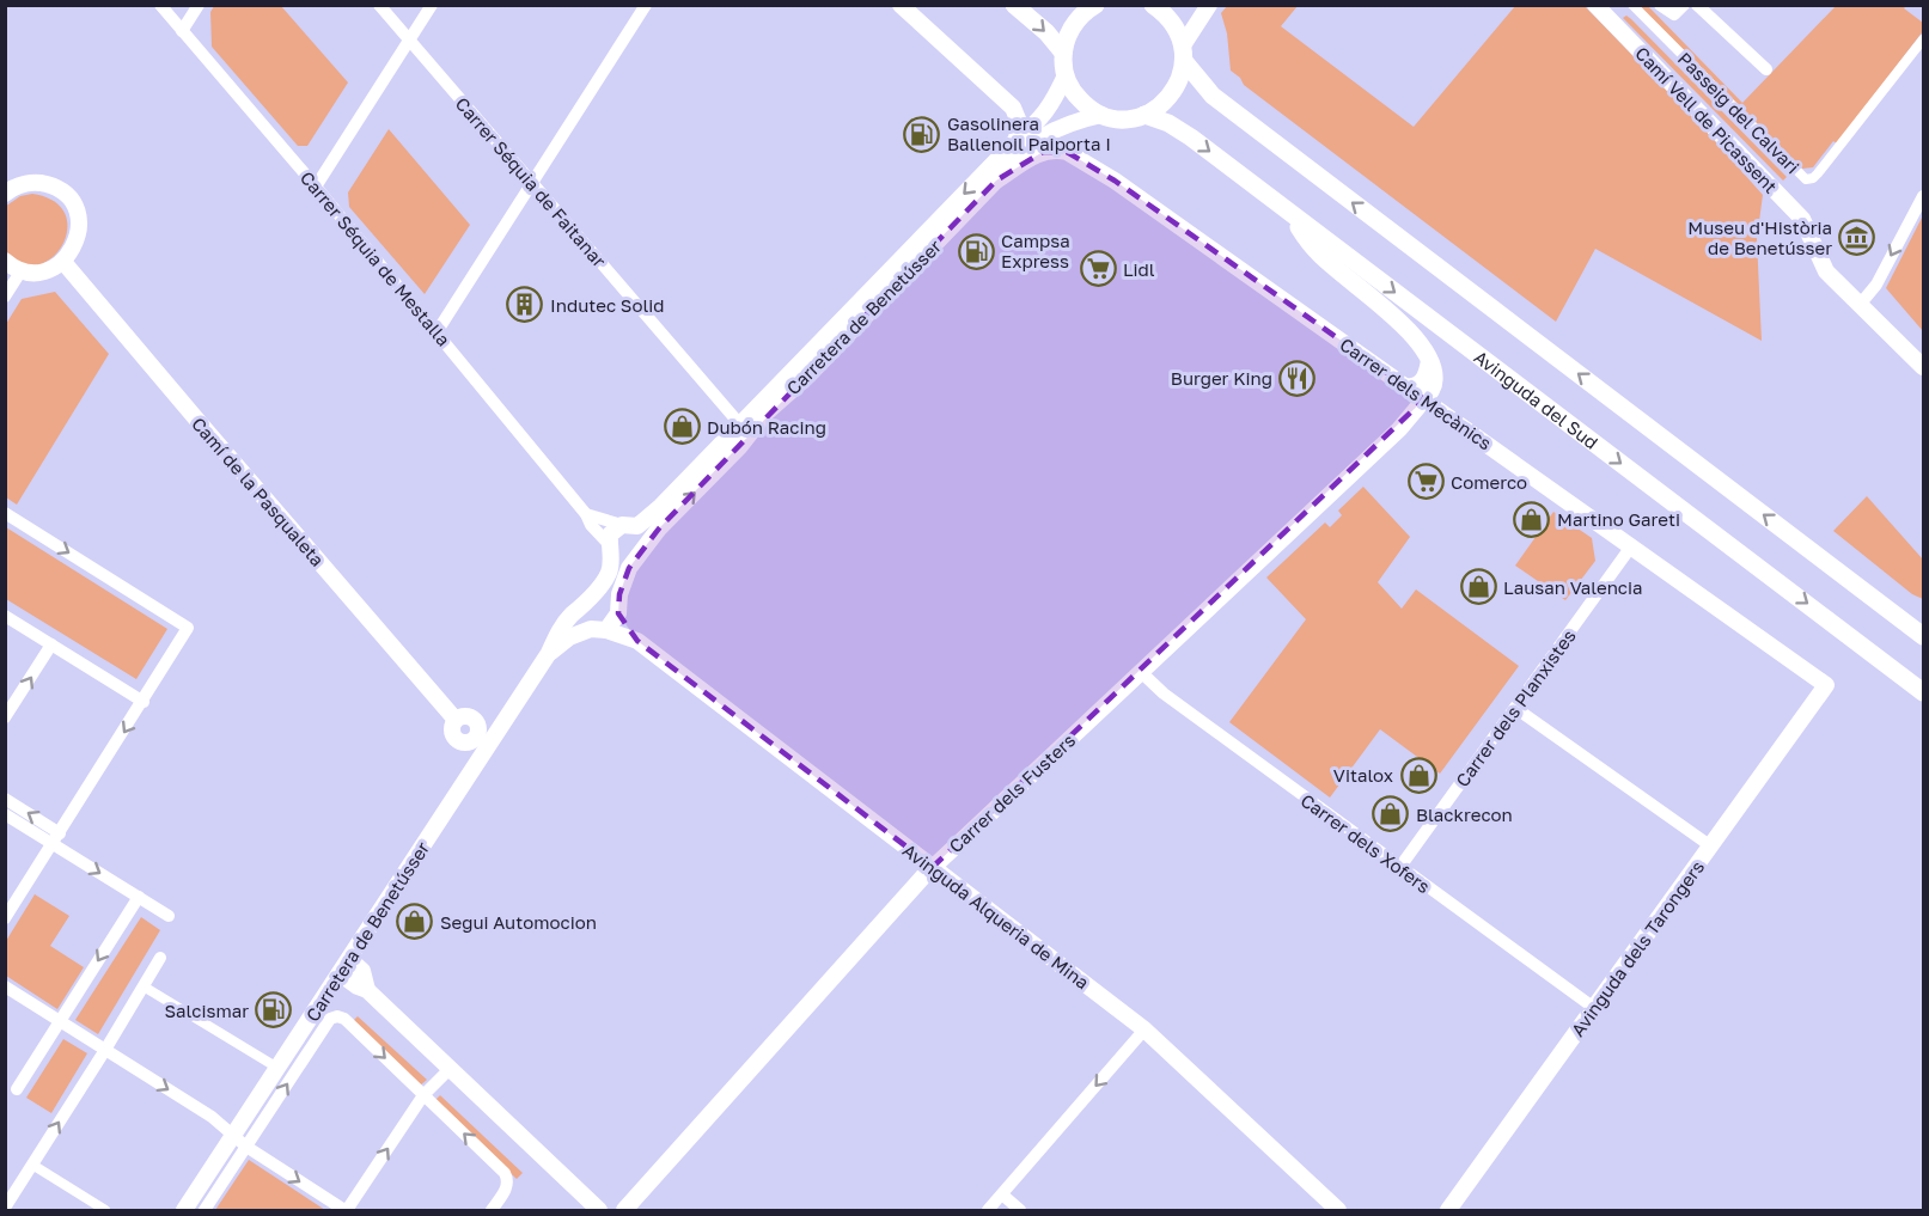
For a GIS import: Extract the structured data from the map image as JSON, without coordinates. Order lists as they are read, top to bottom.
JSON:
{
  "streets": {
    "main road": ["Avinguda del Sud"],
    "street": [
      "Passeig del Calvari",
      "Camí Vell de Picassent",
      "Carrer Séquia de Faitanar",
      "Carrer Séquia de Mestalla",
      "Carretera de Benetússer",
      "Carrer dels Mecànics",
      "Camí de la Pasqualeta",
      "Carrer dels Planxistes",
      "Carrer dels Fusters",
      "Carrer dels Xofers",
      "Avinguda Alqueria de Mina",
      "Avinguda dels Tarongers"
    ]
  },
  "crossings": [
    ["Carrer Séquia de Faitanar", "Carretera de Benetússer"],
    ["Carrer Séquia de Mestalla", "Carretera de Benetússer"],
    ["Carretera de Benetússer", "Carrer dels Mecànics"],
    ["Carretera de Benetússer", "Camí de la Pasqualeta"],
    ["Carretera de Benetússer", "Avinguda Alqueria de Mina"],
    ["Carrer dels Mecànics", "Carrer dels Planxistes"],
    ["Carrer dels Mecànics", "Carrer dels Fusters"],
    ["Carrer dels Mecànics", "Avinguda dels Tarongers"],
    ["Carrer dels Planxistes", "Carrer dels Xofers"],
    ["Carrer dels Fusters", "Carrer dels Xofers"],
    ["Carrer dels Fusters", "Avinguda Alqueria de Mina"],
    ["Carrer dels Xofers", "Avinguda dels Tarongers"]
  ],
  "places": {
    "fuel station": ["Gasolinera Ballenoil Paiporta I", "Campsa Express", "Salcismar"],
    "museum": ["Museu d'Història de Benetússer"],
    "supermarket": ["Lidl", "Comerco"],
    "building": ["Indutec Solid"],
    "restaurant": ["Burger King"],
    "shop": [
      "Dubón Racing",
      "Martino Gareti",
      "Lausan Valencia",
      "Vitalox",
      "Blackrecon",
      "Segui Automocion"
    ]
  }
}
